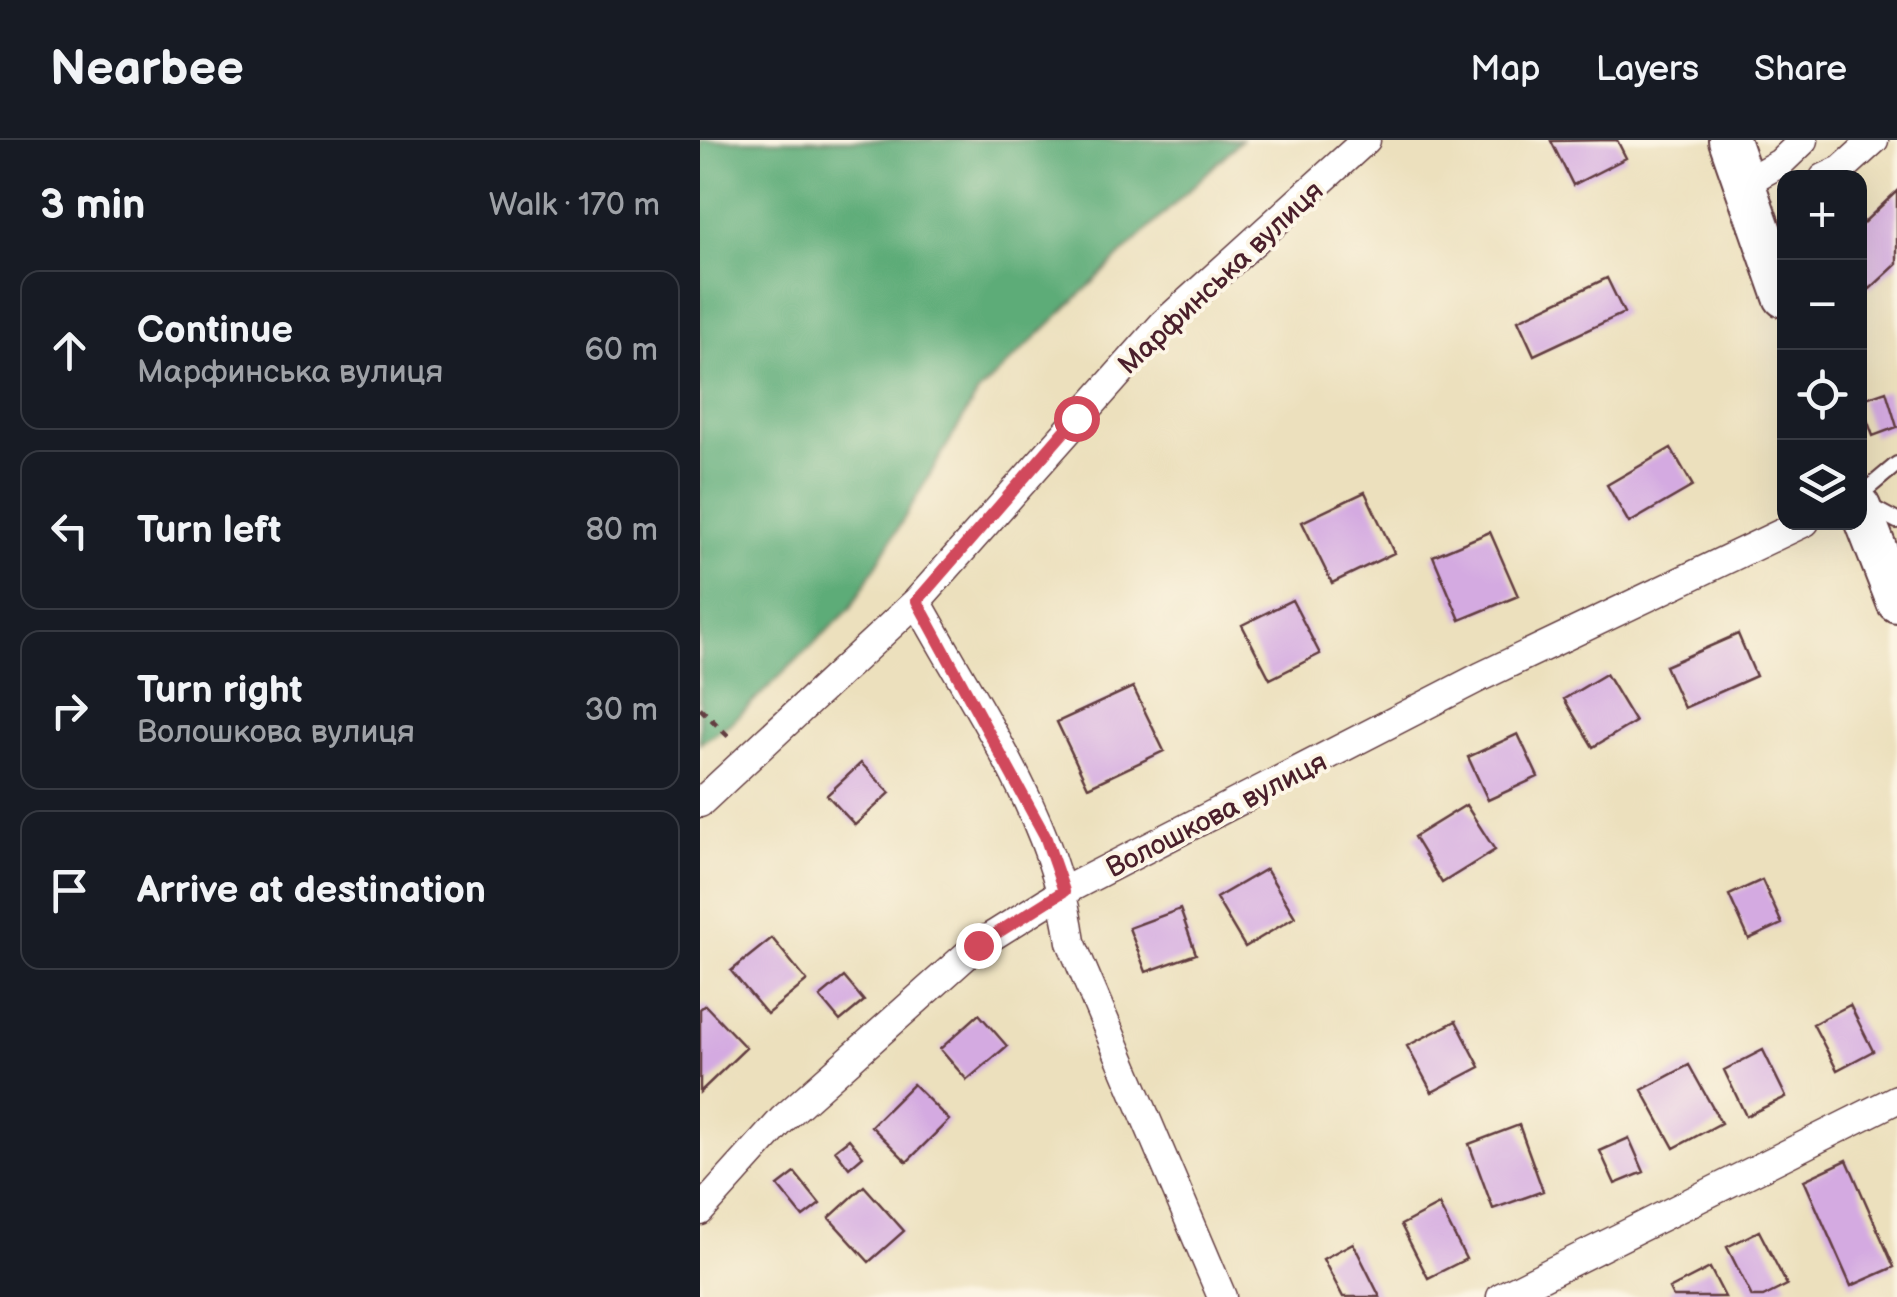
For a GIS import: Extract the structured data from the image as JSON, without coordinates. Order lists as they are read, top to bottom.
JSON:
{
  "streets": {
    "street": ["Марфинська вулиця", "Волошкова вулиця"]
  },
  "page": {
    "header": "Nearbee",
    "nav": ["Map", "Layers", "Share"],
    "heading": ["3 min", "Walk · 170 m"],
    "map_buttons": ["+", "−"],
    "list": [
      ["Continue", "Марфинська вулиця", "60 m"],
      ["Turn left", "80 m"],
      ["Turn right", "Волошкова вулиця", "30 m"],
      "Arrive at destination"
    ]
  }
}
